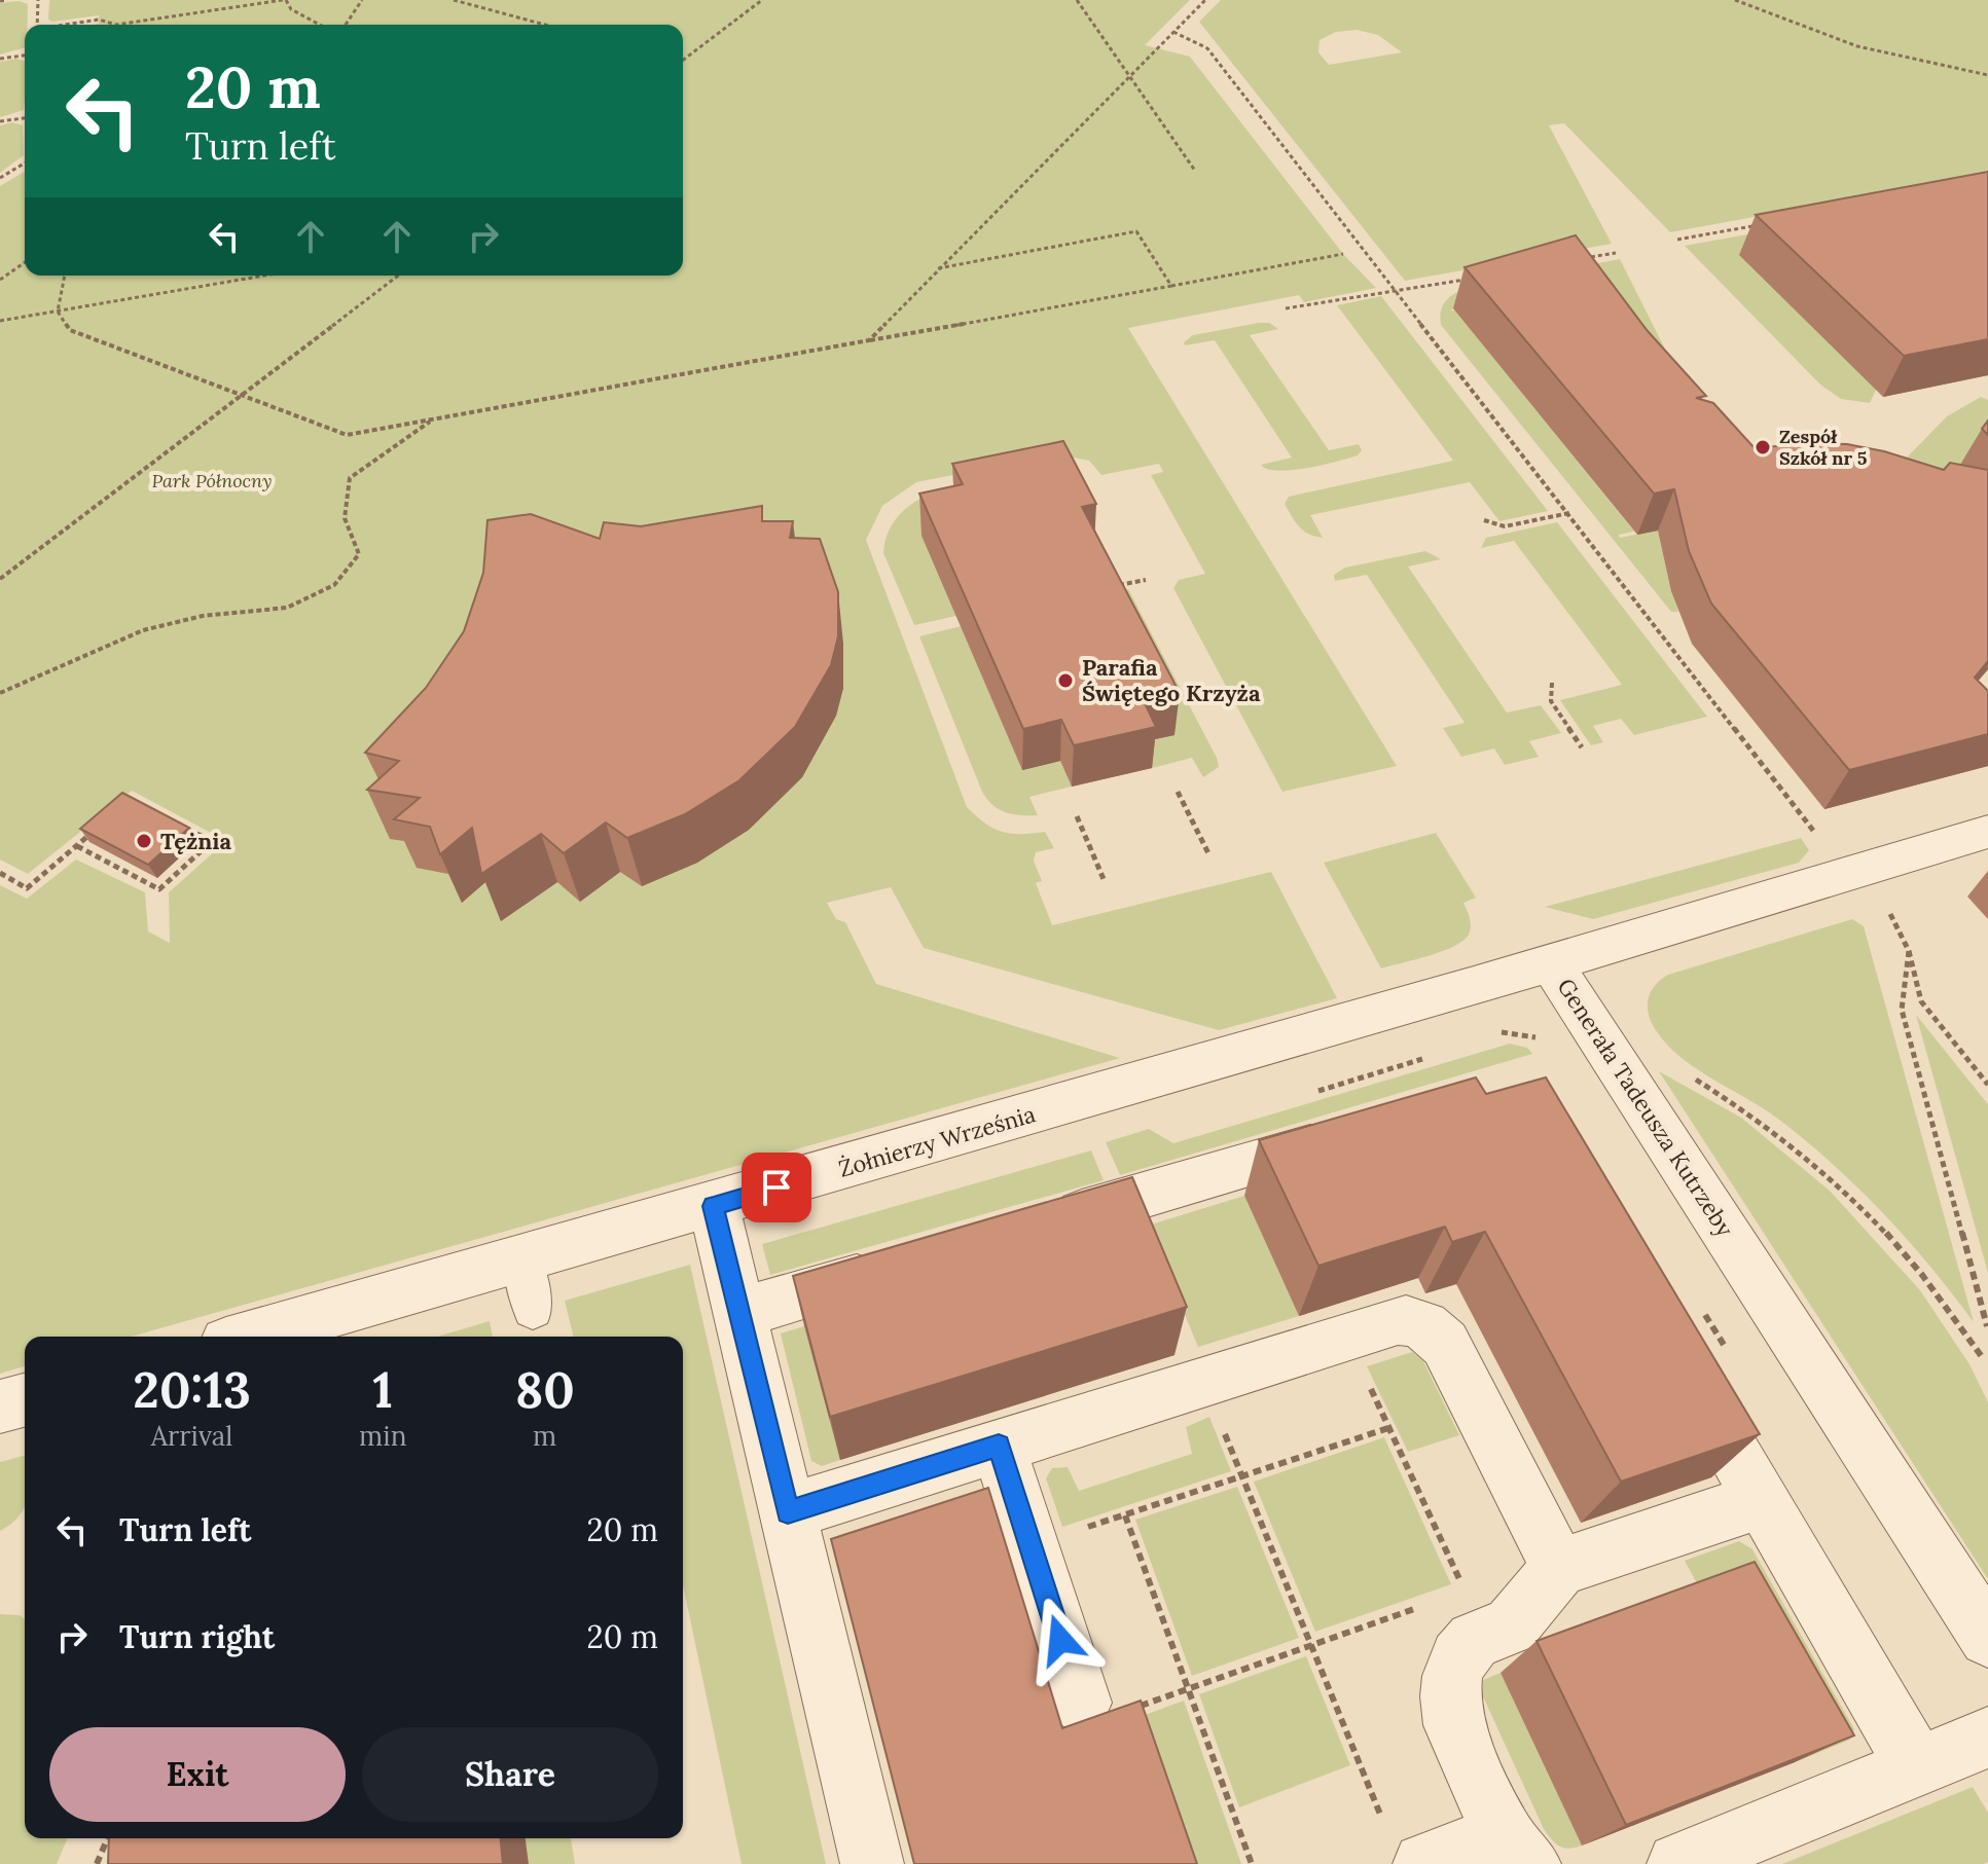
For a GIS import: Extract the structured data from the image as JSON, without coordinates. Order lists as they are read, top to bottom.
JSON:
{
  "streets": {
    "street": ["Generała Tadeusza Kutrzeby", "Żołnierzy Września"]
  },
  "crossings": [
    ["Generała Tadeusza Kutrzeby", "Żołnierzy Września"]
  ],
  "parks": ["Park Północny"],
  "places": ["Zespół Szkół nr 5", "Parafia Świętego Krzyża", "Tężnia"],
  "page": {
    "turn": ["20 m", "Turn left"],
    "eta": [
      "20:13",
      "Arrival",
      "1",
      "min",
      "80",
      "m"
    ],
    "list": [
      {
        "name": "Turn left",
        "value": "20 m"
      },
      {
        "name": "Turn right",
        "value": "20 m"
      }
    ],
    "buttons": ["Exit", "Share"]
  }
}
